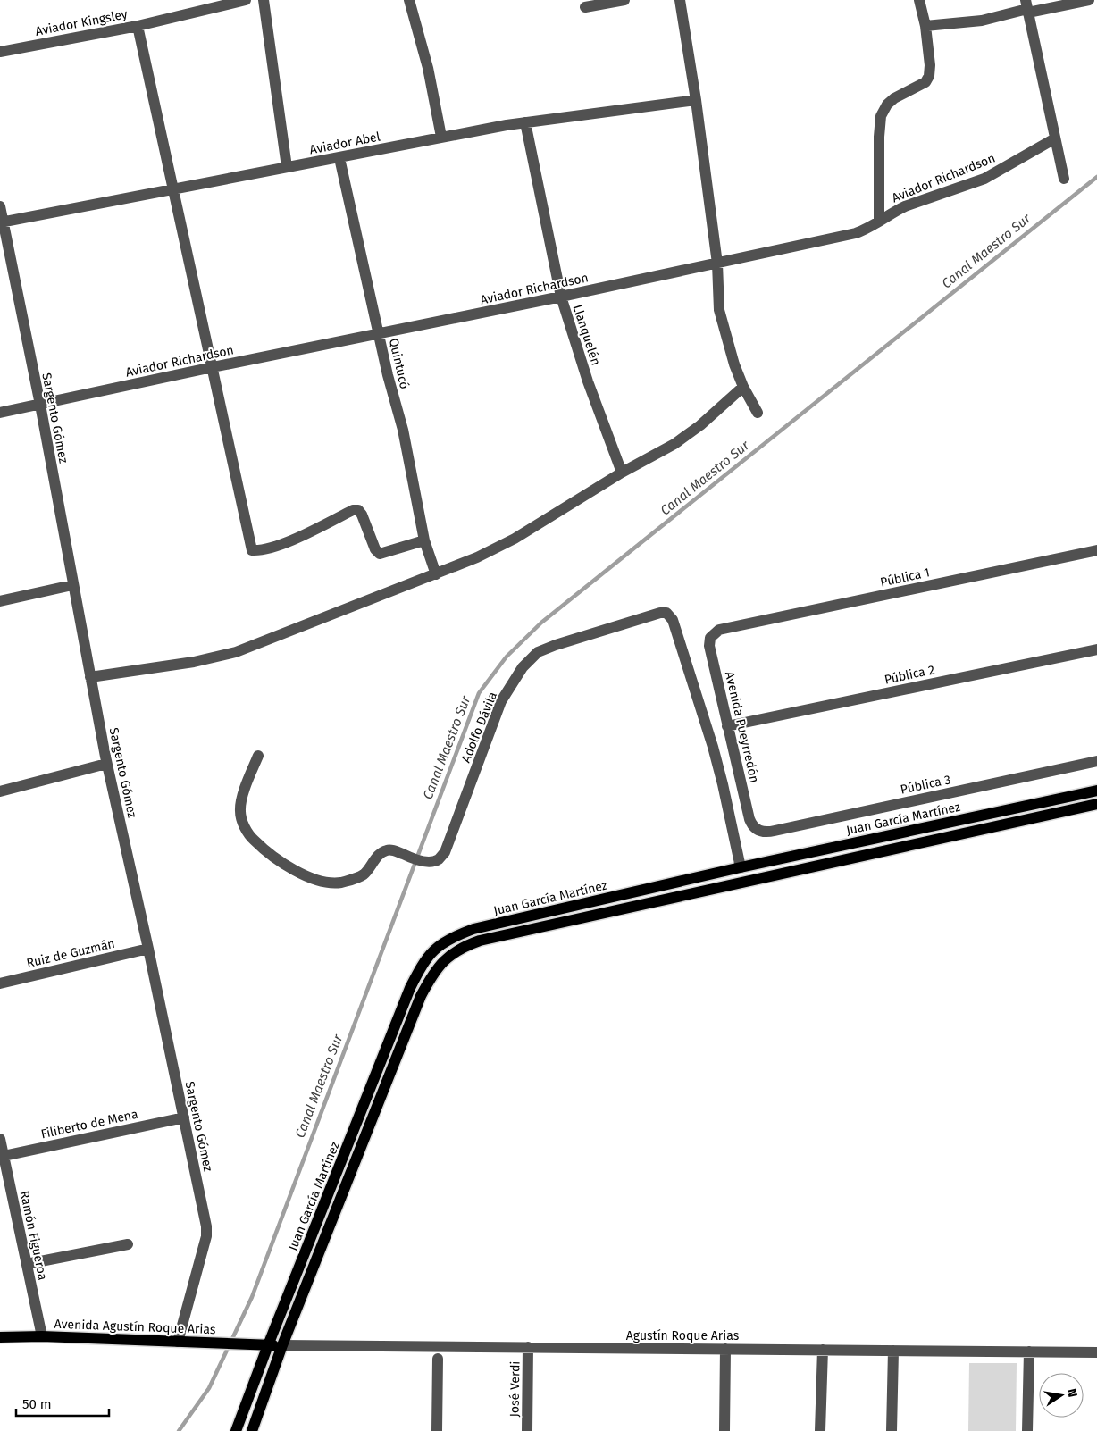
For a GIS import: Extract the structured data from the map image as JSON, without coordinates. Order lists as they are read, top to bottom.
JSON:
{
  "streets": {
    "main road": ["Juan García Martínez", "Avenida Agustín Roque Arias", "Agustín Roque Arias"],
    "street": [
      "Aviador Kingsley",
      "Aviador Abel",
      "Aviador Richardson",
      "Llanquelén",
      "Quintucó",
      "Sargento Gómez",
      "Pública 1",
      "Pública 2",
      "Adolfo Dávila",
      "Avenida Pueyrredón",
      "Pública 3",
      "Ruiz de Guzmán",
      "Filiberto de Mena",
      "Ramón Figueroa",
      "José Verdi"
    ]
  },
  "crossings": [
    ["Aviador Abel", "Llanquelén"],
    ["Aviador Abel", "Quintucó"],
    ["Aviador Abel", "Sargento Gómez"],
    ["Aviador Richardson", "Llanquelén"],
    ["Aviador Richardson", "Quintucó"],
    ["Aviador Richardson", "Sargento Gómez"],
    ["Sargento Gómez", "Ruiz de Guzmán"],
    ["Sargento Gómez", "Filiberto de Mena"],
    ["Sargento Gómez", "Avenida Agustín Roque Arias"],
    ["Pública 1", "Avenida Pueyrredón"],
    ["Pública 2", "Avenida Pueyrredón"],
    ["Adolfo Dávila", "Juan García Martínez"],
    ["Avenida Pueyrredón", "Pública 3"],
    ["Juan García Martínez", "Avenida Agustín Roque Arias"],
    ["Juan García Martínez", "Agustín Roque Arias"],
    ["Filiberto de Mena", "Ramón Figueroa"],
    ["Ramón Figueroa", "Avenida Agustín Roque Arias"],
    ["Avenida Agustín Roque Arias", "Agustín Roque Arias"],
    ["Agustín Roque Arias", "José Verdi"]
  ],
  "water": ["Canal Maestro Sur"],
  "scale_bar": "50 m",
  "north": "right"
}
